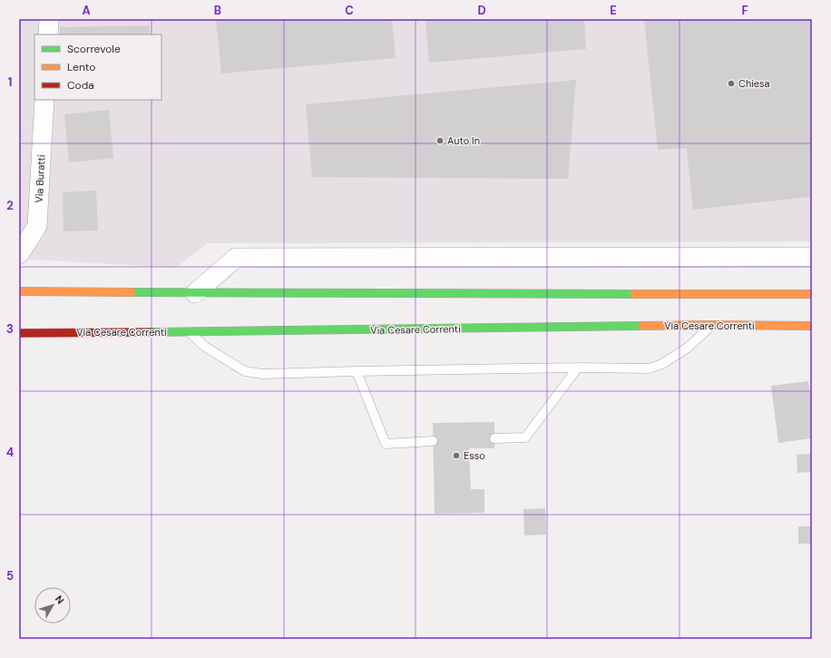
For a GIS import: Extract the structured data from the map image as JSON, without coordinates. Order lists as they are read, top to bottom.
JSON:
{
  "streets": {
    "highway": ["Via Cesare Correnti"],
    "street": ["Via Buratti"]
  },
  "places": ["Chiesa", "Auto In", "Esso"],
  "legend": ["Scorrevole", "Lento", "Coda"],
  "north": "top right",
  "grid": {
    "columns": [
      "A",
      "B",
      "C",
      "D",
      "E",
      "F"
    ],
    "rows": [
      "1",
      "2",
      "3",
      "4",
      "5"
    ]
  }
}
